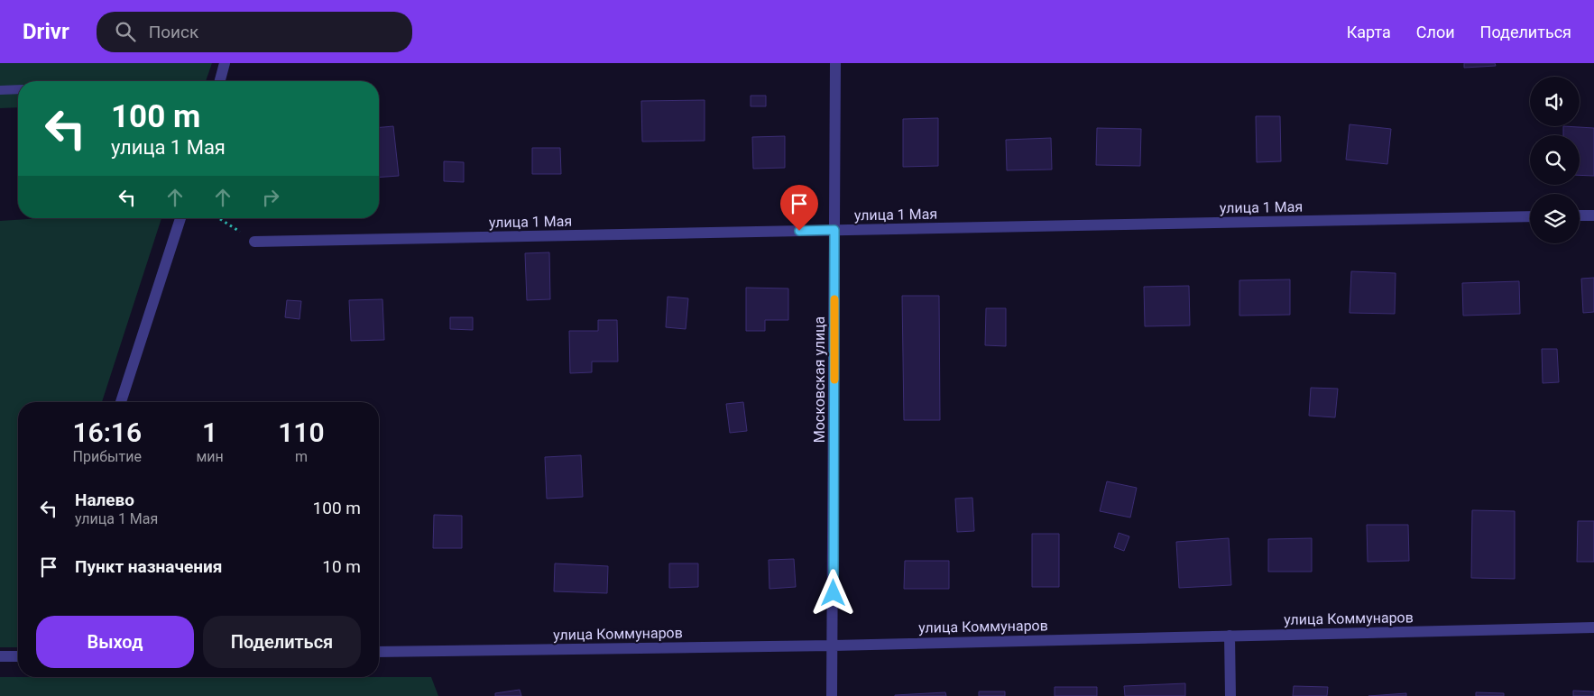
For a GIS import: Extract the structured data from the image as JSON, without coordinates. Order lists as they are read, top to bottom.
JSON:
{
  "streets": {
    "street": ["улица 1 Мая", "Московская улица", "улица Коммунаров"]
  },
  "crossings": [
    ["улица 1 Мая", "Московская улица"],
    ["Московская улица", "улица Коммунаров"]
  ],
  "page": {
    "header": "Drivr",
    "search": "Поиск",
    "nav": ["Карта", "Слои", "Поделиться"],
    "turn": ["100 m", "улица 1 Мая"],
    "eta": [
      "16:16",
      "Прибытие",
      "1",
      "мин",
      "110",
      "m"
    ],
    "list": [
      {
        "name": "Налево",
        "note": "улица 1 Мая",
        "value": "100 m"
      },
      {
        "name": "Пункт назначения",
        "value": "10 m"
      }
    ],
    "buttons": ["Выход", "Поделиться"]
  }
}
